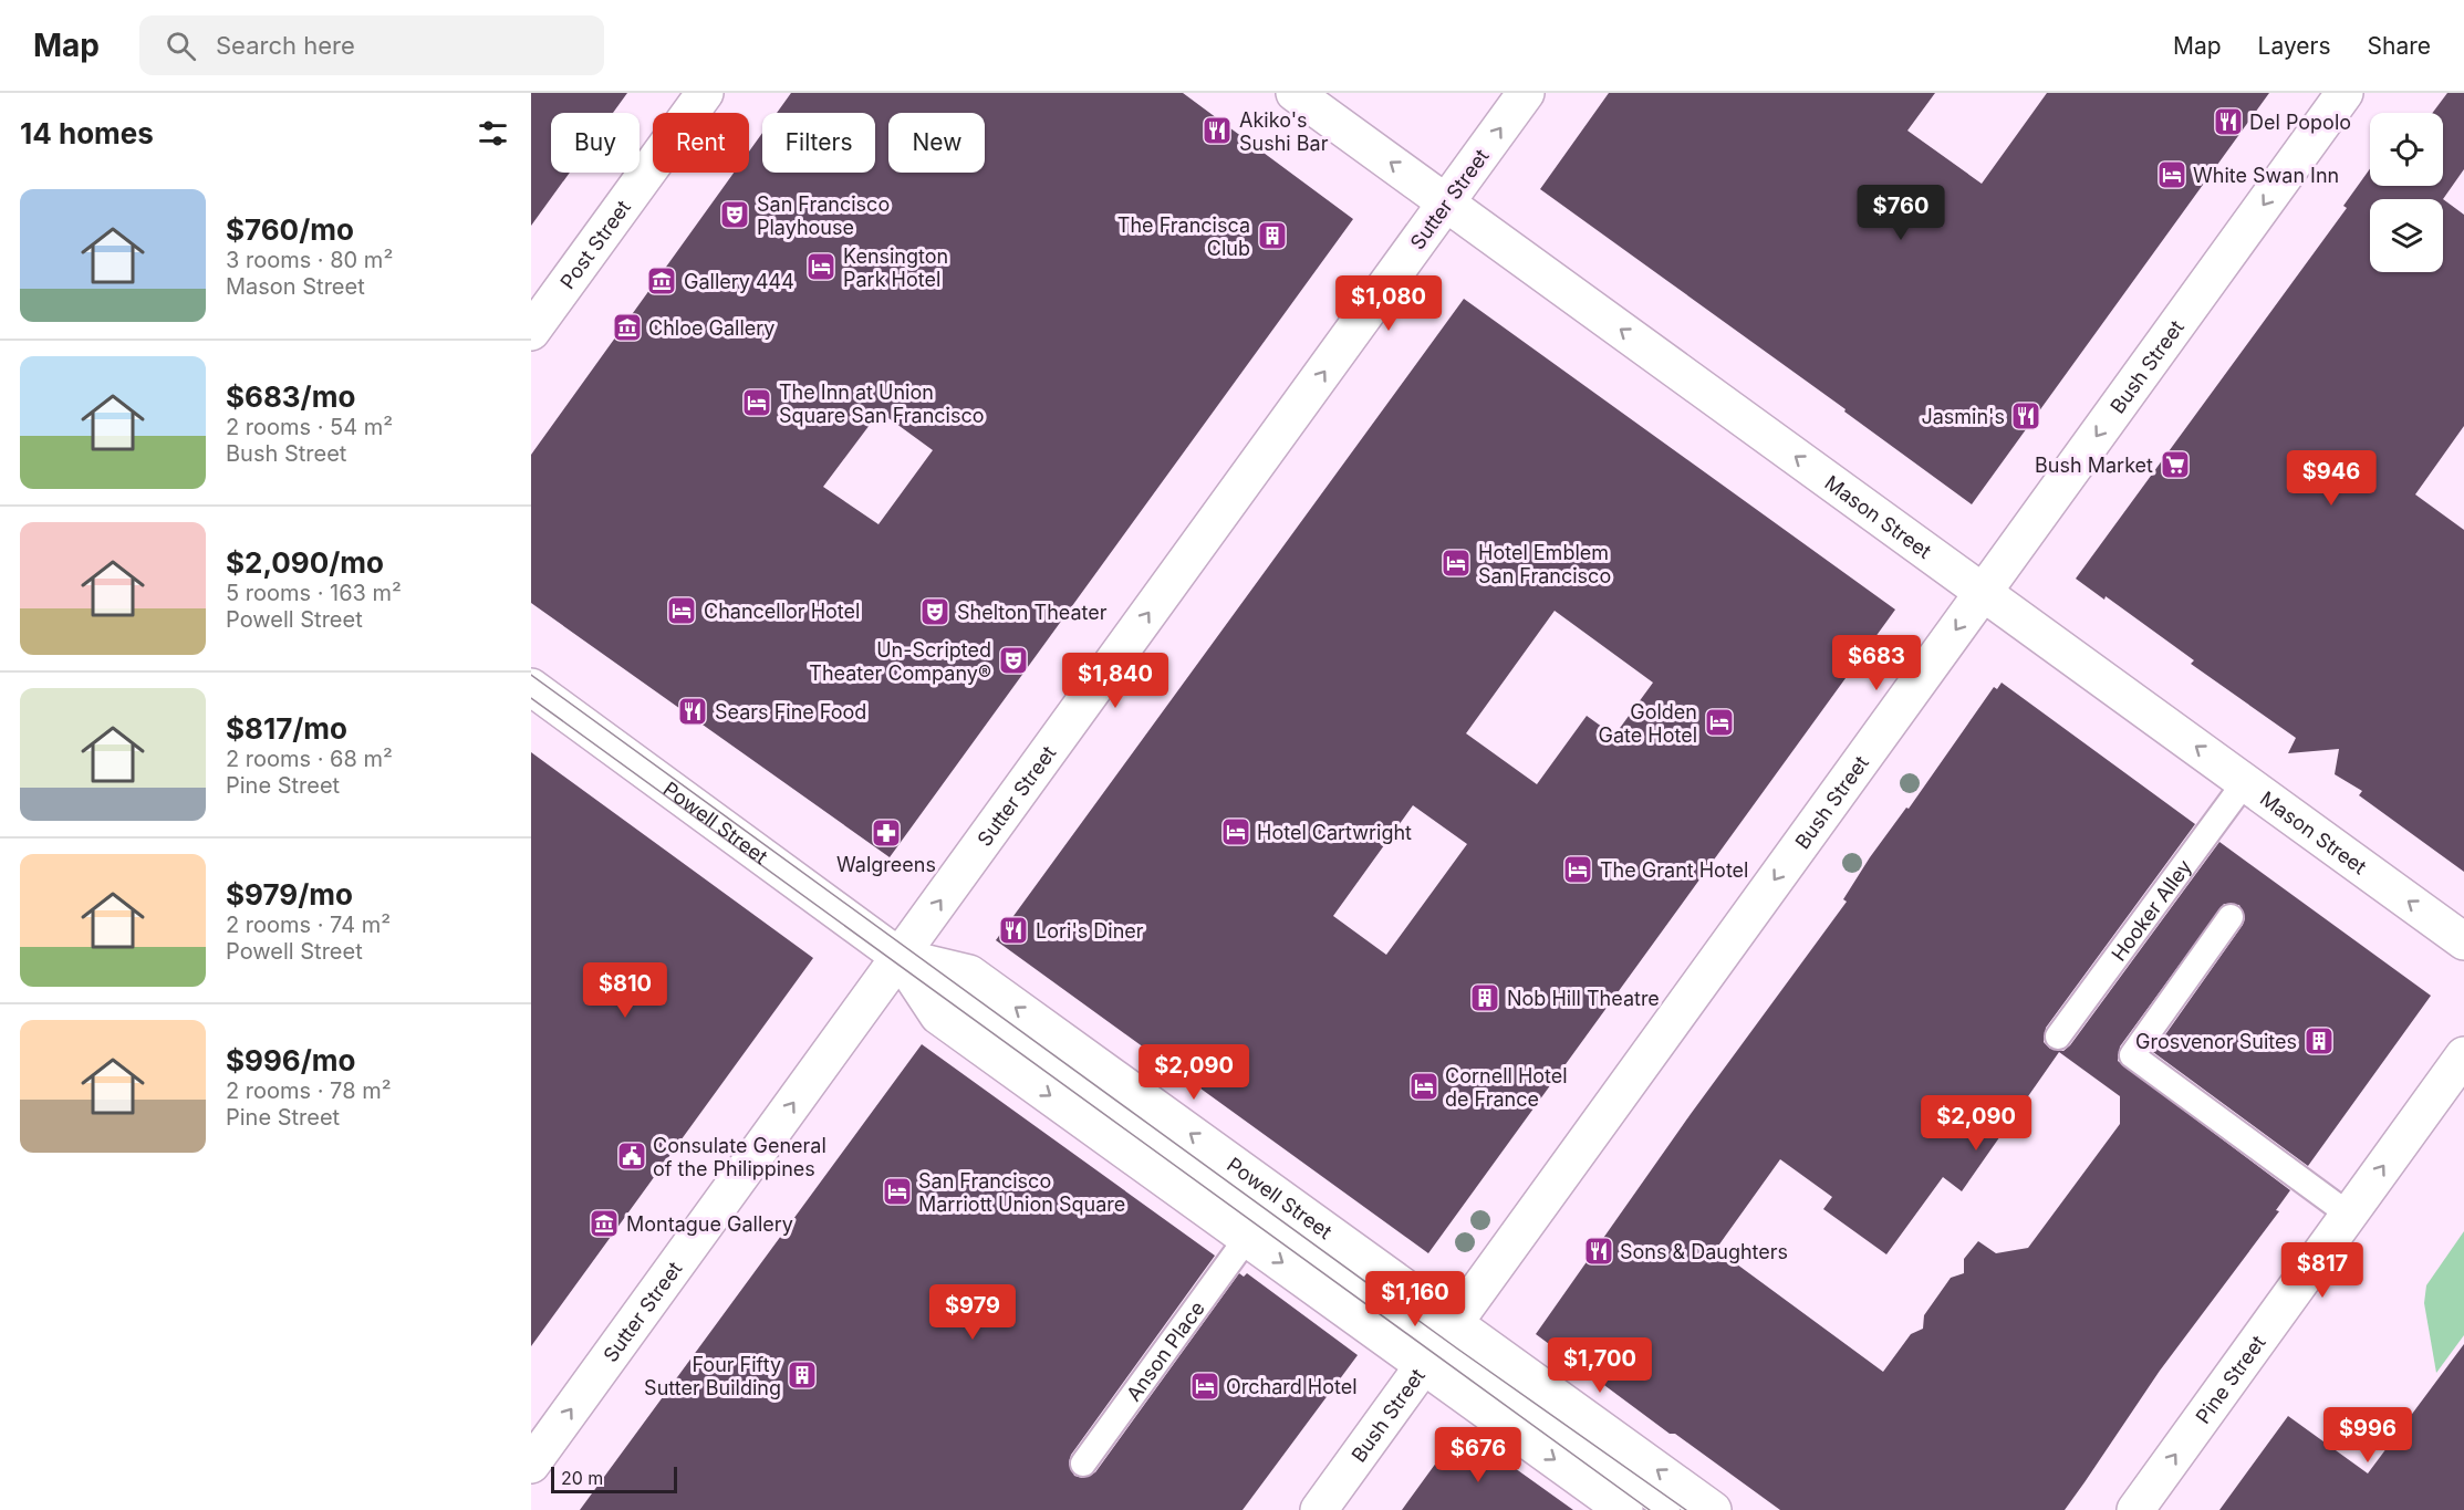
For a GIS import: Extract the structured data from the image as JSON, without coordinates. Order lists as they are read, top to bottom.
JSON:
{
  "streets": {
    "street": [
      "Sutter Street",
      "Post Street",
      "Bush Street",
      "Mason Street",
      "Powell Street",
      "Pine Street"
    ],
    "lane": ["Hooker Alley", "Anson Place"]
  },
  "crossings": [
    ["Sutter Street", "Mason Street"],
    ["Sutter Street", "Powell Street"],
    ["Bush Street", "Mason Street"],
    ["Bush Street", "Powell Street"],
    ["Mason Street", "Hooker Alley"],
    ["Powell Street", "Anson Place"]
  ],
  "one_way": [
    "Sutter Street",
    "Bush Street",
    "Mason Street",
    "Pine Street"
  ],
  "places": {
    "restaurant": [
      "Del Popolo",
      "Akiko's Sushi Bar",
      "Jasmin's",
      "Sears Fine Food",
      "Lori's Diner",
      "Sons & Daughters"
    ],
    "hotel": [
      "White Swan Inn",
      "Kensington Park Hotel",
      "The Inn at Union Square San Francisco",
      "Hotel Emblem San Francisco",
      "Chancellor Hotel",
      "Golden Gate Hotel",
      "Hotel Cartwright",
      "The Grant Hotel",
      "Cornell Hotel de France",
      "San Francisco Marriott Union Square",
      "Orchard Hotel"
    ],
    "theatre": ["San Francisco Playhouse", "Shelton Theater", "Un-Scripted Theater Company®"],
    "building": [
      "The Francisca Club",
      "Nob Hill Theatre",
      "Grosvenor Suites",
      "Four Fifty Sutter Building"
    ],
    "museum": ["Gallery 444", "Chloe Gallery", "Montague Gallery"],
    "supermarket": ["Bush Market"],
    "pharmacy": ["Walgreens"],
    "public building": ["Consulate General of the Philippines"]
  },
  "scale_bar": "20 m",
  "page": {
    "header": "Map",
    "search": "Search here",
    "nav": ["Map", "Layers", "Share"],
    "heading": "14 homes",
    "chip": [
      "Buy",
      "Rent",
      "Filters",
      "New"
    ],
    "list": [
      {
        "name": "$760/mo",
        "note": "3 rooms · 80 m² · Mason Street"
      },
      {
        "name": "$683/mo",
        "note": "2 rooms · 54 m² · Bush Street"
      },
      {
        "name": "$2,090/mo",
        "note": "5 rooms · 163 m² · Powell Street"
      },
      {
        "name": "$817/mo",
        "note": "2 rooms · 68 m² · Pine Street"
      },
      {
        "name": "$979/mo",
        "note": "2 rooms · 74 m² · Powell Street"
      },
      {
        "name": "$996/mo",
        "note": "2 rooms · 78 m² · Pine Street"
      }
    ],
    "price": [
      "$760",
      "$1,080",
      "$946",
      "$683",
      "$1,840",
      "$810",
      "$2,090",
      "$2,090",
      "$817",
      "$1,160",
      "$979",
      "$1,700",
      "$996",
      "$676"
    ],
    "scale": "20 m"
  }
}
